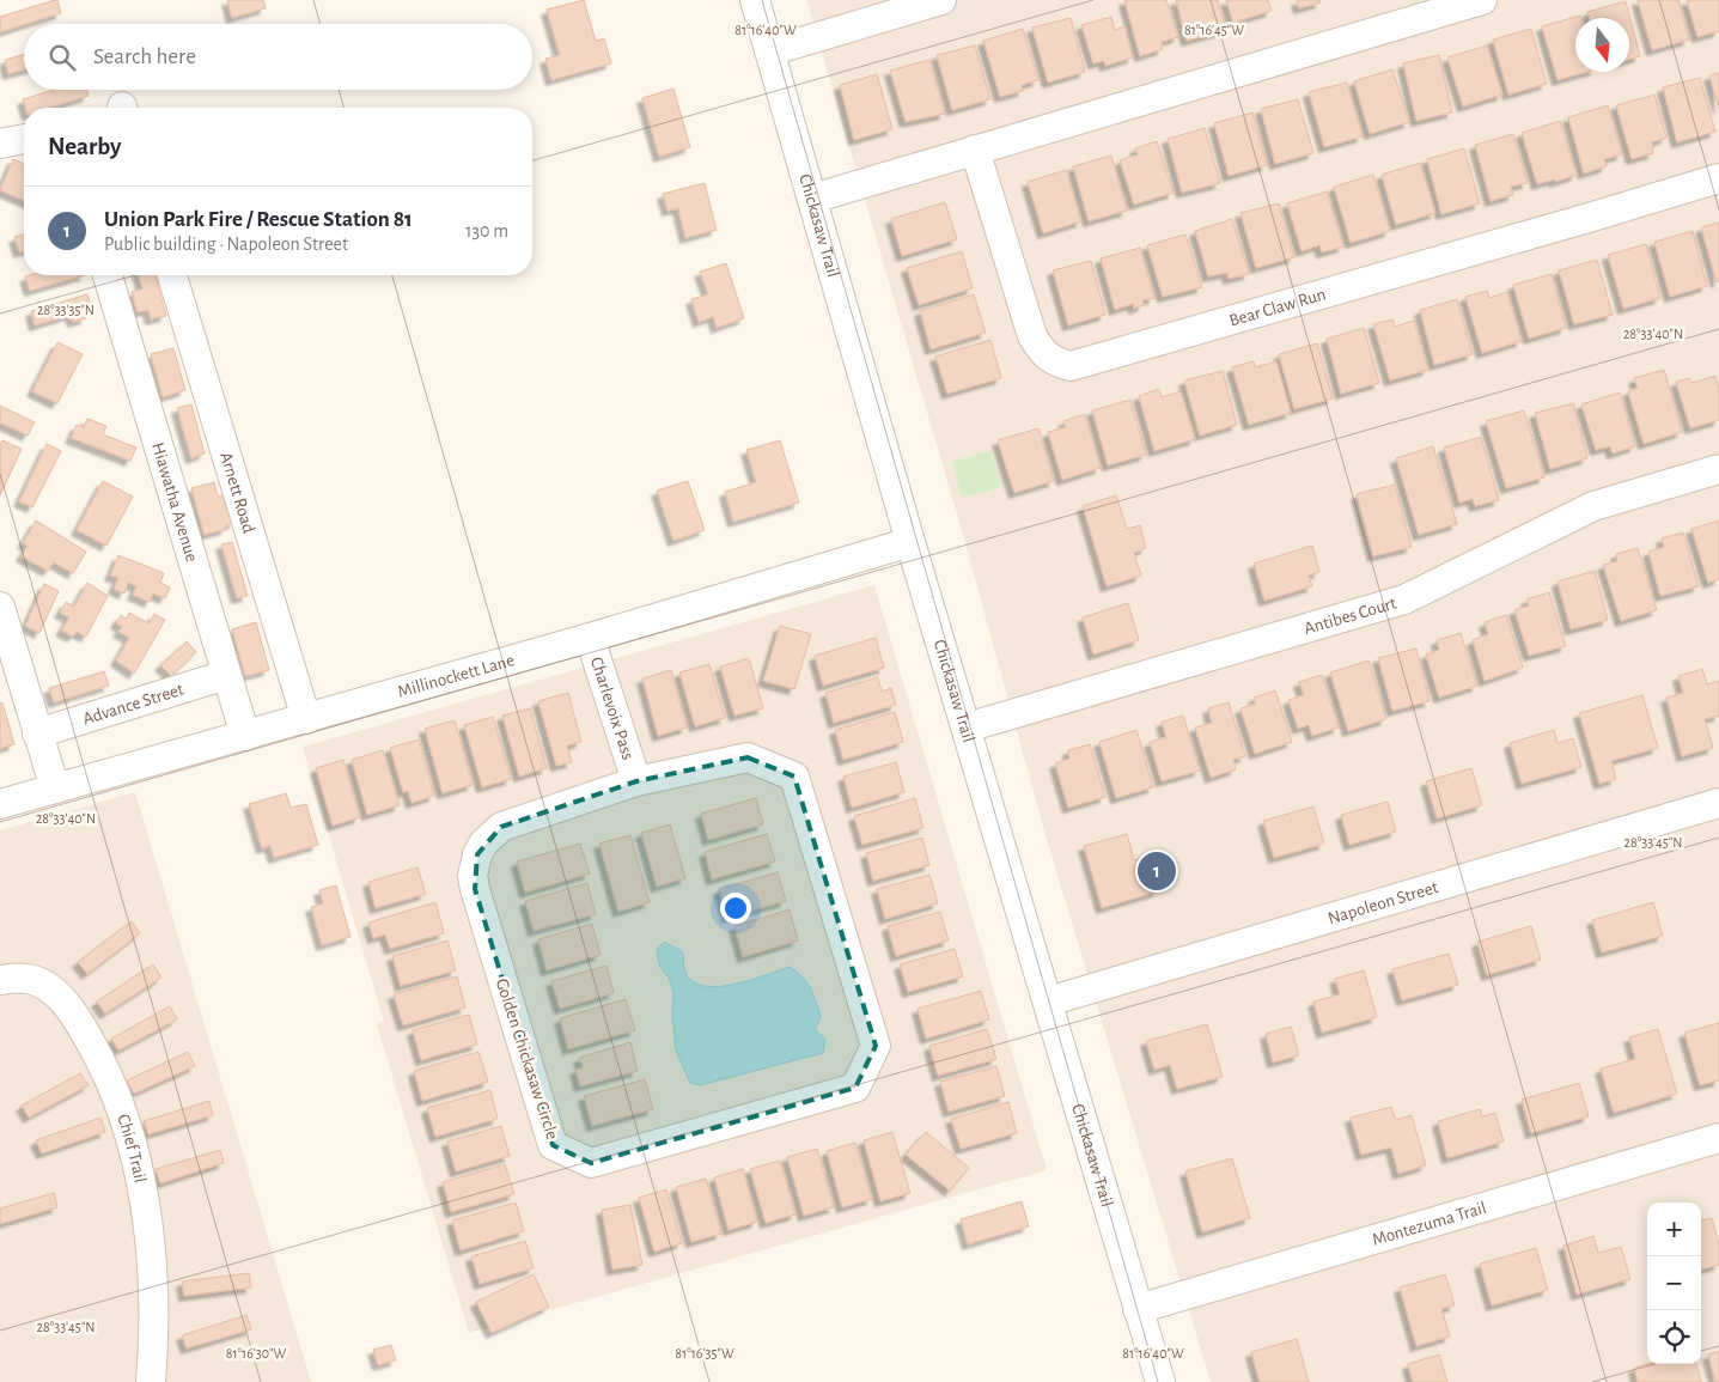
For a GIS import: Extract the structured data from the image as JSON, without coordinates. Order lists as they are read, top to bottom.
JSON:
{
  "streets": {
    "street": [
      "Chickasaw Trail",
      "Bear Claw Run",
      "Arnett Road",
      "Hiawatha Avenue",
      "Antibes Court",
      "Millinockett Lane",
      "Advance Street",
      "Charlevoix Pass",
      "Napoleon Street",
      "Golden Chickasaw Circle",
      "Chief Trail",
      "Montezuma Trail"
    ]
  },
  "crossings": [
    ["Chickasaw Trail", "Antibes Court"],
    ["Chickasaw Trail", "Millinockett Lane"],
    ["Chickasaw Trail", "Napoleon Street"],
    ["Chickasaw Trail", "Montezuma Trail"],
    ["Arnett Road", "Millinockett Lane"],
    ["Hiawatha Avenue", "Millinockett Lane"],
    ["Hiawatha Avenue", "Advance Street"],
    ["Millinockett Lane", "Charlevoix Pass"],
    ["Charlevoix Pass", "Golden Chickasaw Circle"]
  ],
  "north": "bottom",
  "page": {
    "search": "Search here",
    "heading": "Nearby",
    "list": [
      {
        "mark": "1",
        "name": "Union Park Fire / Rescue Station 81",
        "note": "Public building · Napoleon Street",
        "value": "130 m"
      }
    ],
    "pins": "1",
    "map_buttons": ["+", "−"]
  },
  "coordinates": [
    "81°16'40\"W",
    "81°16'45\"W",
    "28°33'35\"N",
    "28°33'40\"N",
    "28°33'45\"N",
    "81°16'30\"W",
    "81°16'35\"W"
  ]
}
